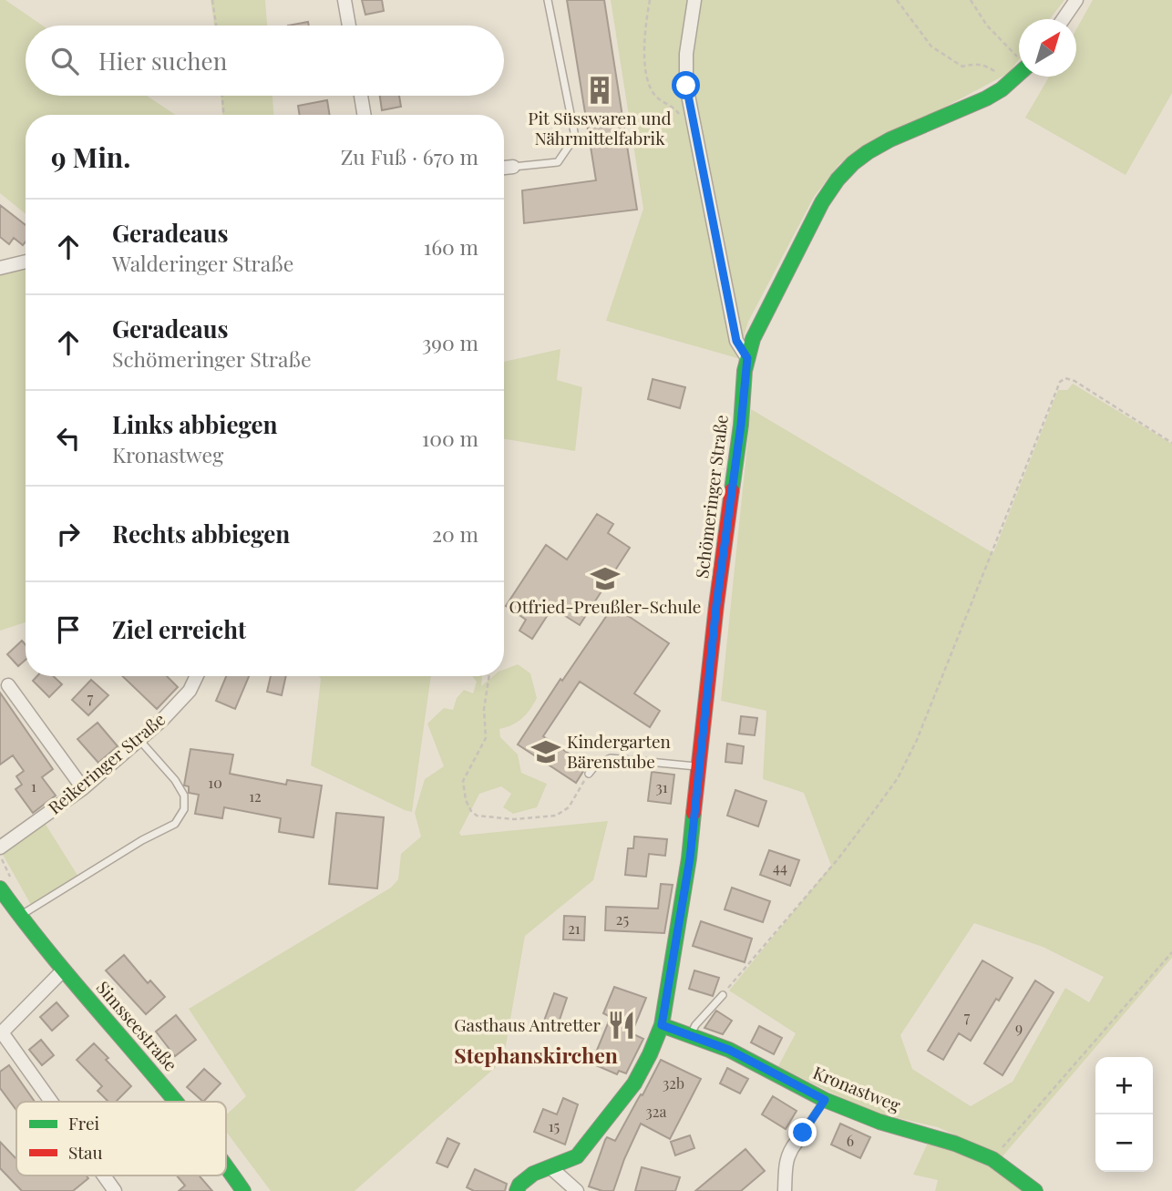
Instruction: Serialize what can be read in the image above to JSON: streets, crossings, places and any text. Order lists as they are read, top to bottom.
{
  "streets": {
    "street": [
      "Schömeringer Straße",
      "Reikeringer Straße",
      "Simsseestraße",
      "Kronastweg"
    ]
  },
  "crossings": [
    ["Schömeringer Straße", "Kronastweg"]
  ],
  "districts": ["Stephanskirchen"],
  "places": {
    "building": ["Pit Süsswaren und Nährmittelfabrik"],
    "school or university": ["Otfried-Preußler-Schule", "Kindergarten Bärenstube"],
    "restaurant": ["Gasthaus Antretter"]
  },
  "house_numbers": [
    "7",
    "10",
    "1",
    "31",
    "12",
    "44",
    "25",
    "21",
    "7",
    "9",
    "32b",
    "32a",
    "15",
    "6"
  ],
  "legend": ["Frei", "Stau"],
  "north": "top right",
  "page": {
    "search": "Hier suchen",
    "heading": ["9 Min.", "Zu Fuß · 670 m"],
    "list": [
      ["Geradeaus", "Walderinger Straße", "160 m"],
      ["Geradeaus", "Schömeringer Straße", "390 m"],
      ["Links abbiegen", "Kronastweg", "100 m"],
      ["Rechts abbiegen", "20 m"],
      "Ziel erreicht"
    ],
    "map_buttons": ["+", "−"]
  }
}
